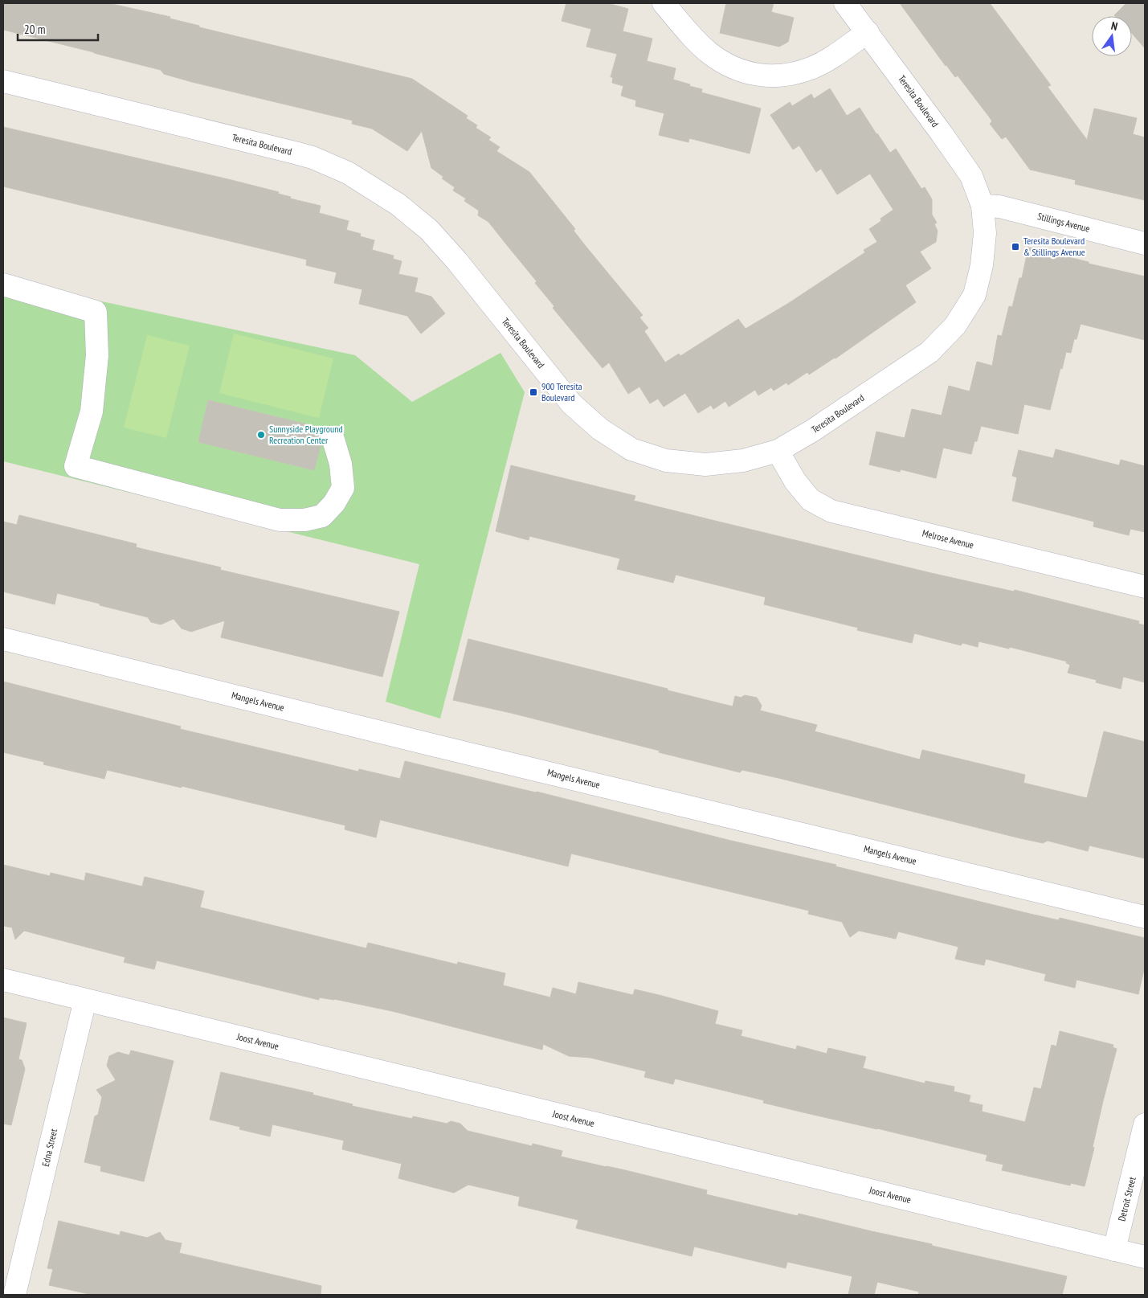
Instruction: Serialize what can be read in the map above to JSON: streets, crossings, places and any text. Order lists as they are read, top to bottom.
{
  "streets": {
    "street": [
      "Teresita Boulevard",
      "Stillings Avenue",
      "Melrose Avenue",
      "Mangels Avenue",
      "Joost Avenue",
      "Edna Street",
      "Detroit Street"
    ]
  },
  "crossings": [
    ["Teresita Boulevard", "Stillings Avenue"],
    ["Teresita Boulevard", "Melrose Avenue"],
    ["Joost Avenue", "Edna Street"],
    ["Joost Avenue", "Detroit Street"]
  ],
  "places": {
    "transit": ["Teresita Boulevard & Stillings Avenue", "900 Teresita Boulevard"],
    "other": ["Sunnyside Playground Recreation Center"]
  },
  "scale_bar": "20 m",
  "north": "top"
}
